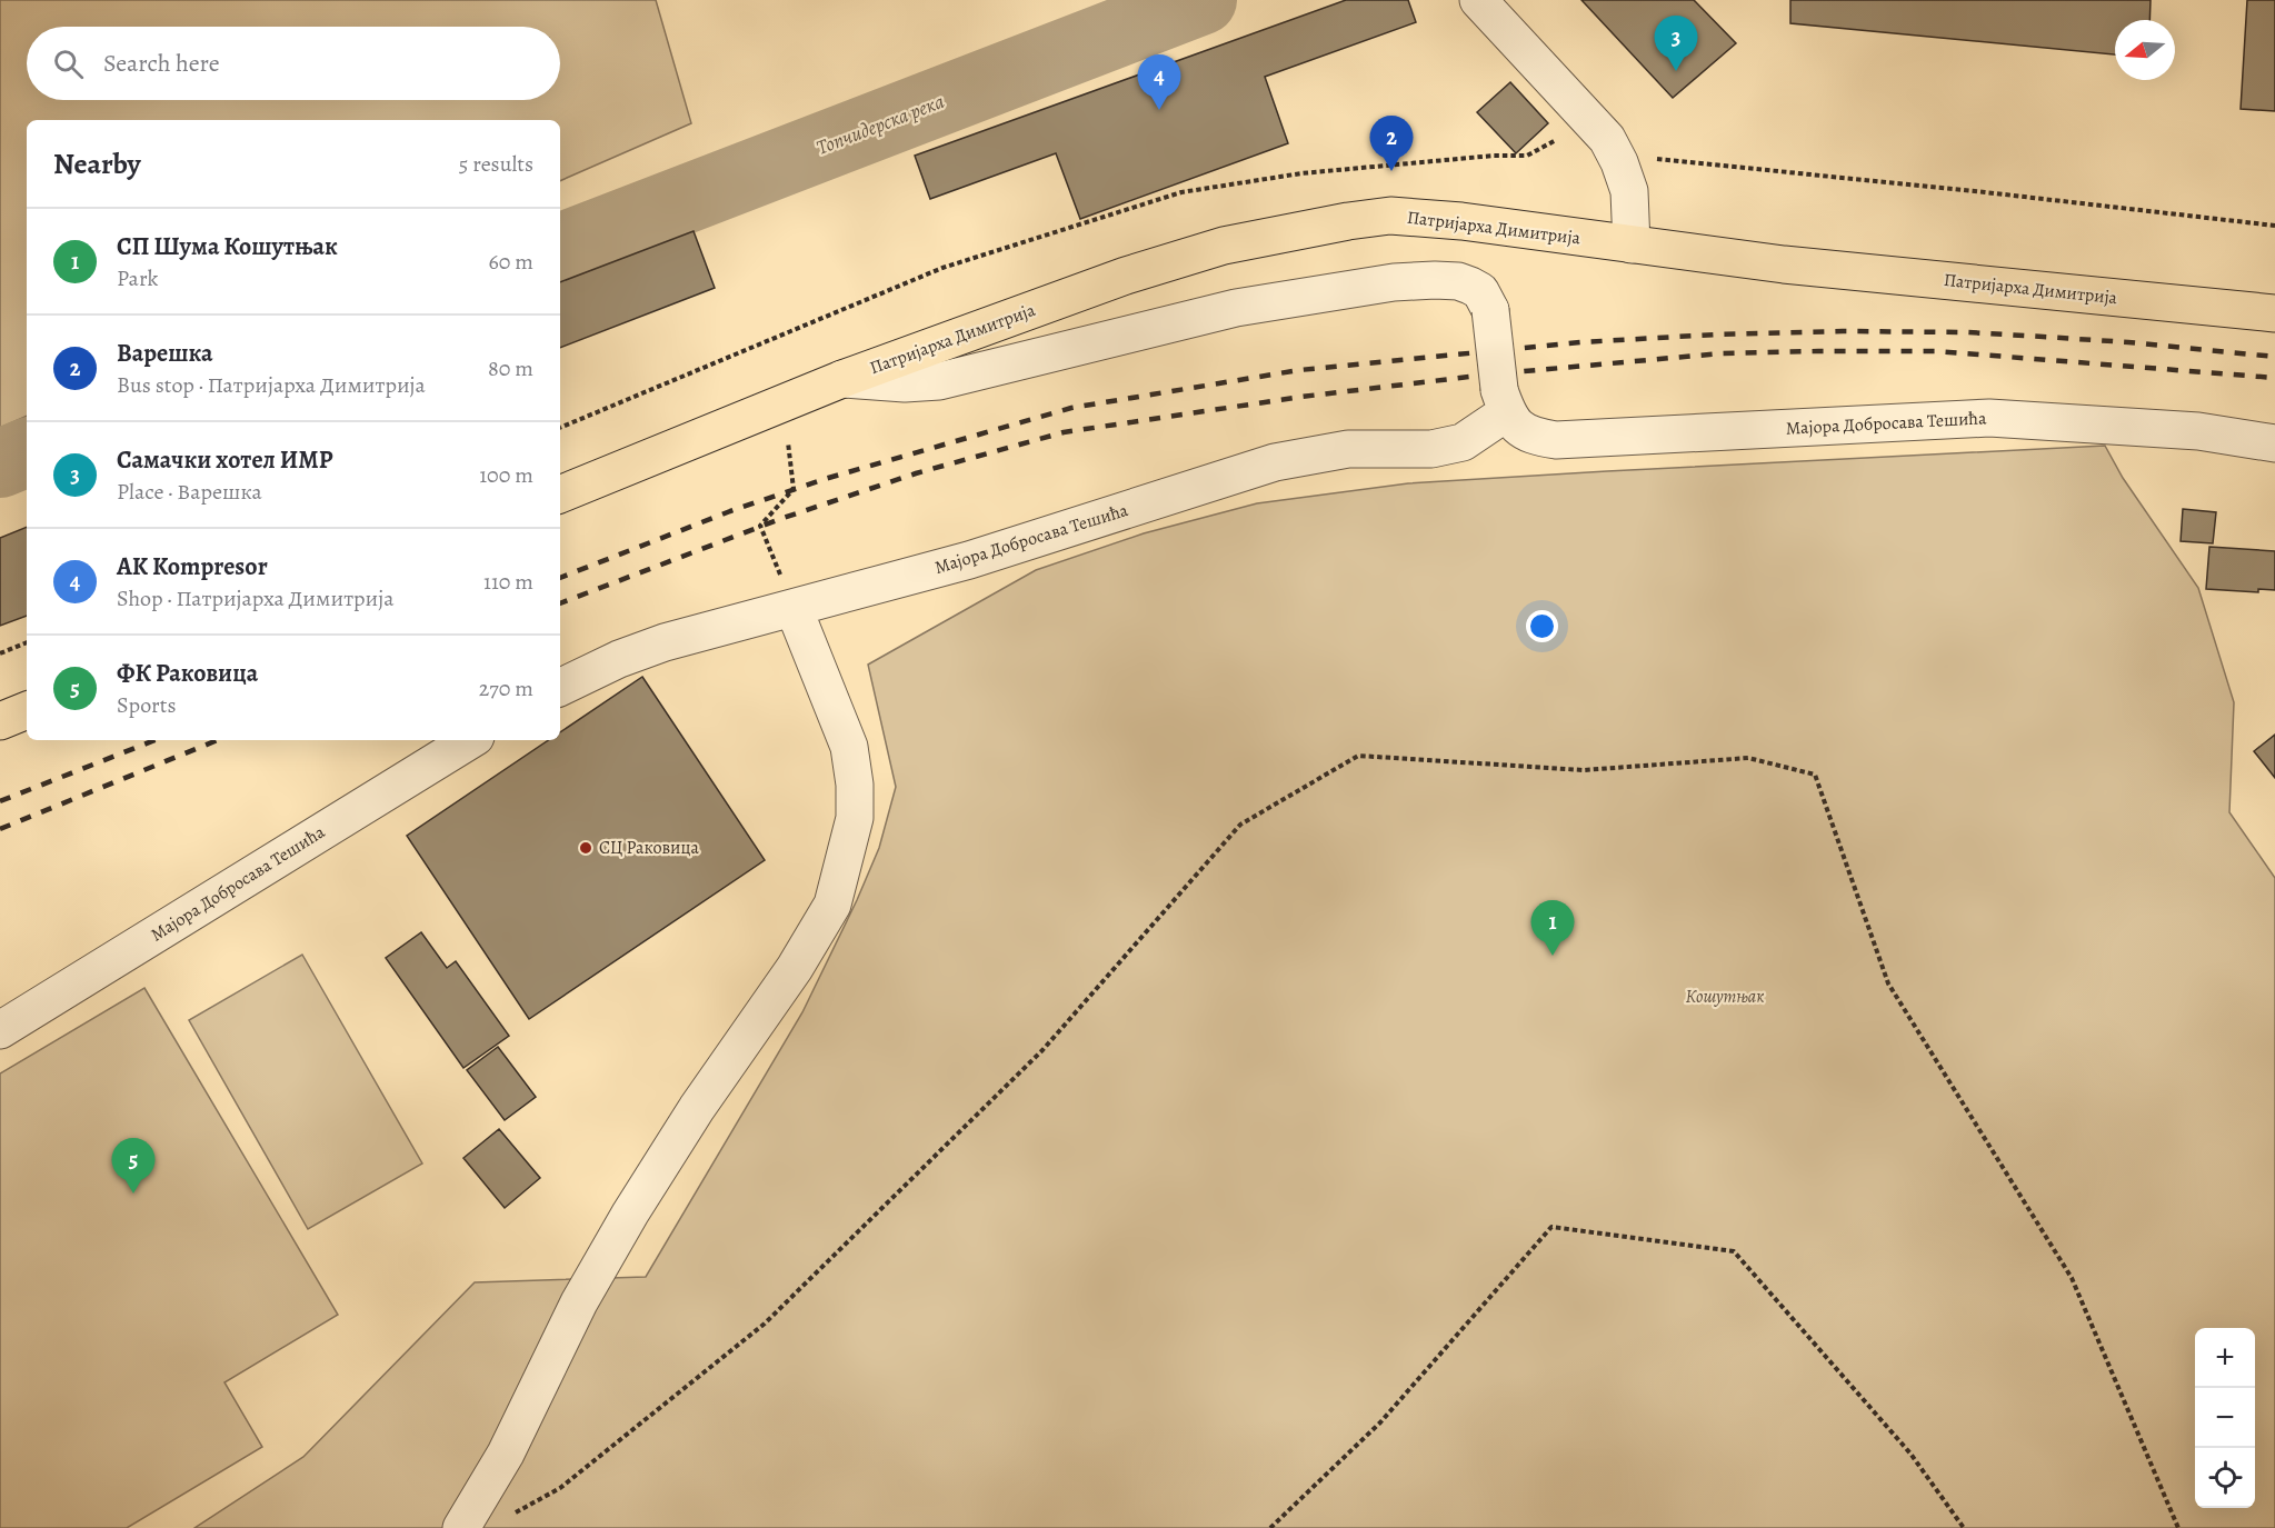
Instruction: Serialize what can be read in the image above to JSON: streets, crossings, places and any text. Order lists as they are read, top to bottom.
{
  "streets": {
    "main road": ["Патријарха Димитрија"],
    "street": ["Мајора Добросава Тешића"]
  },
  "water": ["Топчидерска река"],
  "parks": ["Кошутњак"],
  "places": ["СЦ Раковица"],
  "north": "left",
  "page": {
    "pins": [
      "3",
      "4",
      "2",
      "1",
      "5"
    ],
    "search": "Search here",
    "heading": ["Nearby", "5 results"],
    "list": [
      {
        "mark": "1",
        "name": "СП Шума Кошутњак",
        "note": "Park",
        "value": "60 m"
      },
      {
        "mark": "2",
        "name": "Варешка",
        "note": "Bus stop · Патријарха Димитрија",
        "value": "80 m"
      },
      {
        "mark": "3",
        "name": "Самачки хотел ИМР",
        "note": "Place · Варешка",
        "value": "100 m"
      },
      {
        "mark": "4",
        "name": "AK Kompresor",
        "note": "Shop · Патријарха Димитрија",
        "value": "110 m"
      },
      {
        "mark": "5",
        "name": "ФК Раковица",
        "note": "Sports",
        "value": "270 m"
      }
    ],
    "map_buttons": ["+", "−"]
  }
}
